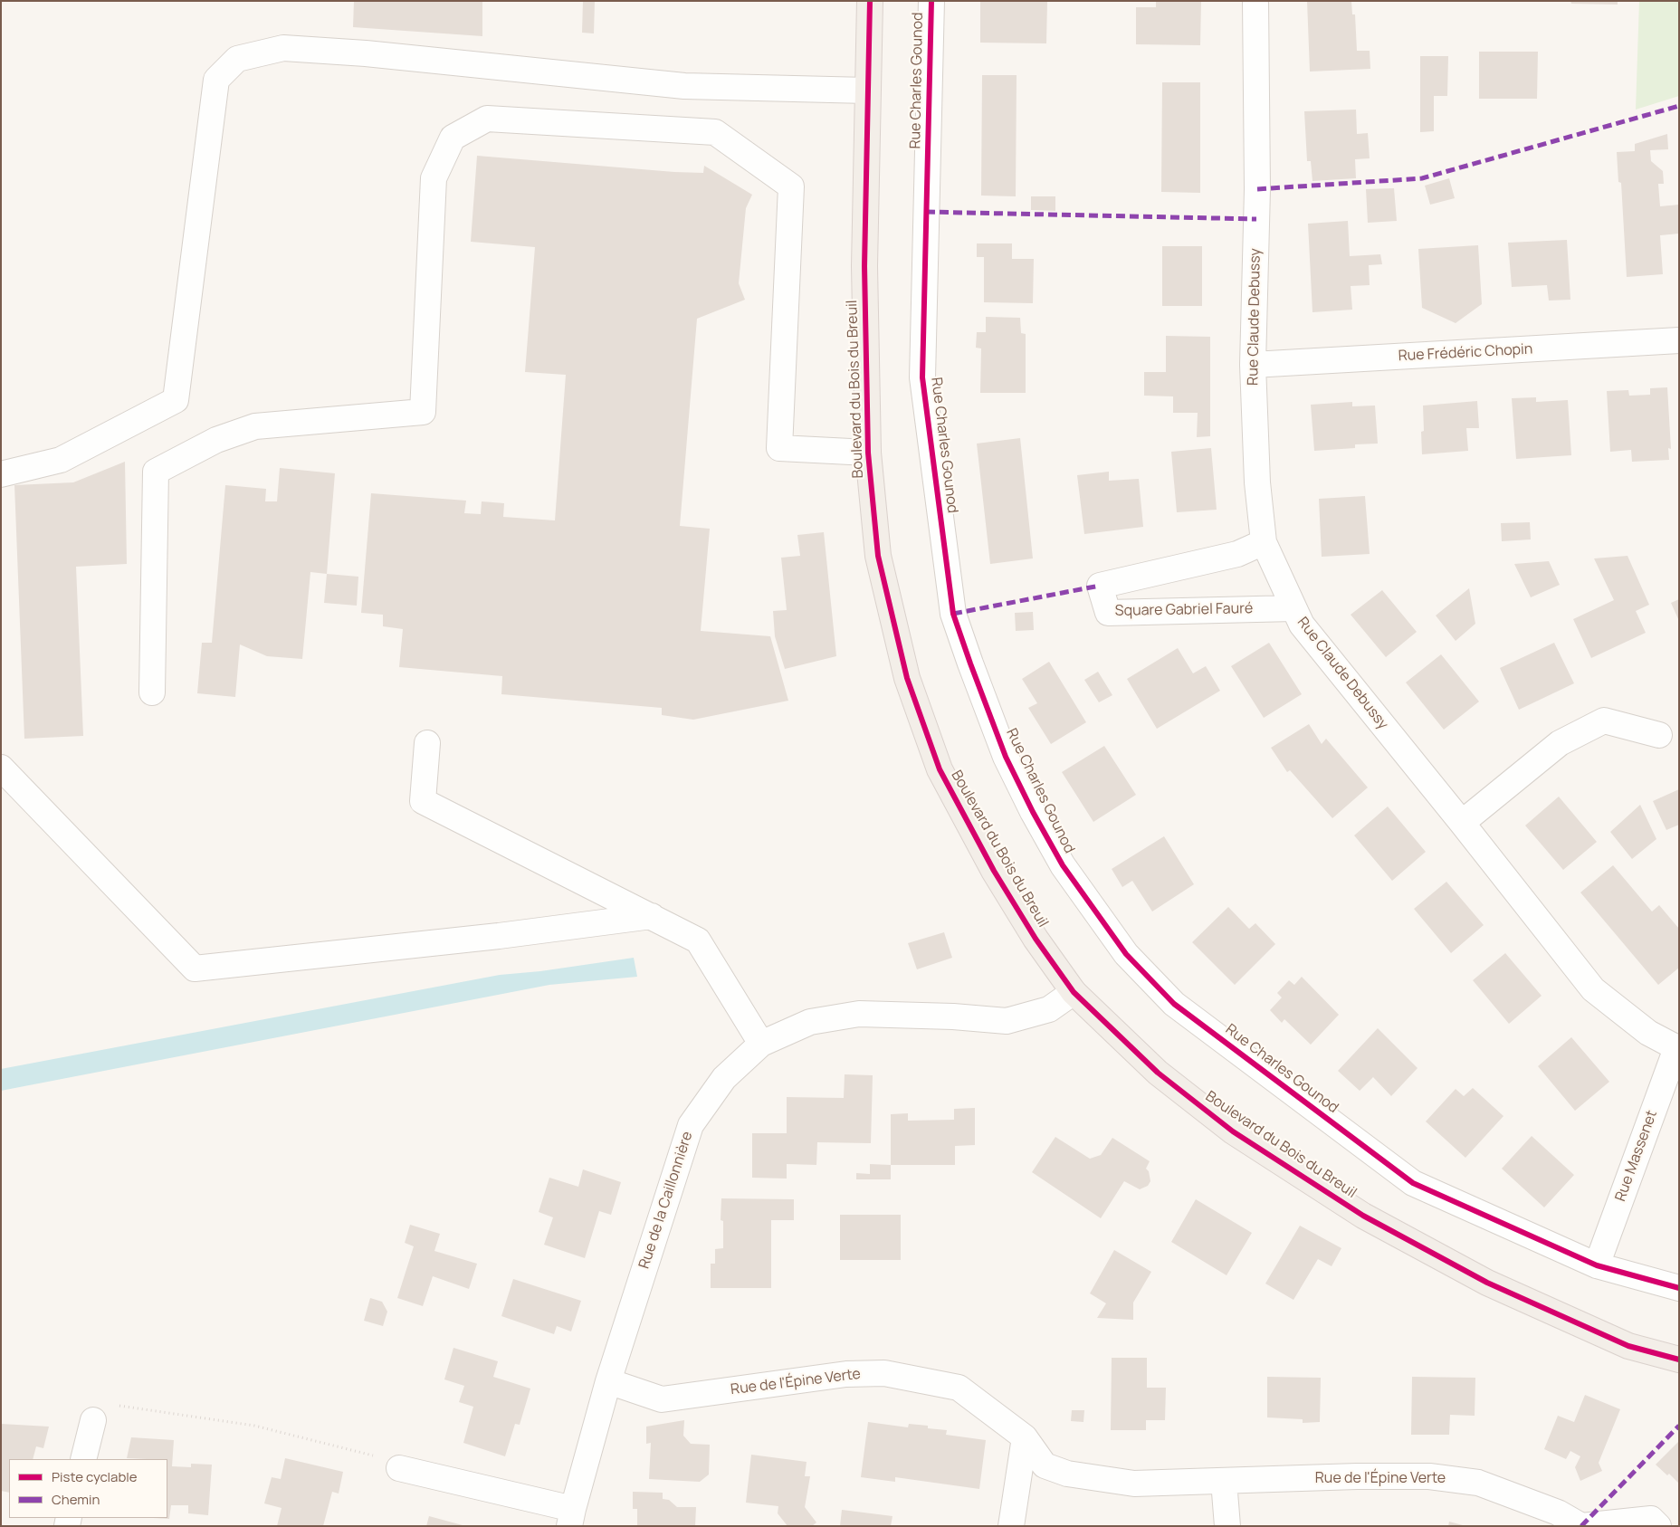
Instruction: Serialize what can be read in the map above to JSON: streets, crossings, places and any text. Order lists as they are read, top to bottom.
{
  "streets": {
    "main road": ["Boulevard du Bois du Breuil"],
    "street": [
      "Rue Charles Gounod",
      "Rue Claude Debussy",
      "Rue Frédéric Chopin",
      "Square Gabriel Fauré",
      "Rue Massenet",
      "Rue de la Caillonnière",
      "Rue de l'Épine Verte"
    ]
  },
  "crossings": [
    ["Rue Charles Gounod", "Rue Massenet"],
    ["Rue Claude Debussy", "Rue Frédéric Chopin"],
    ["Rue Claude Debussy", "Square Gabriel Fauré"],
    ["Rue Claude Debussy", "Rue Massenet"],
    ["Boulevard du Bois du Breuil", "Rue de la Caillonnière"],
    ["Rue de la Caillonnière", "Rue de l'Épine Verte"]
  ],
  "legend": ["Piste cyclable", "Chemin"]
}
